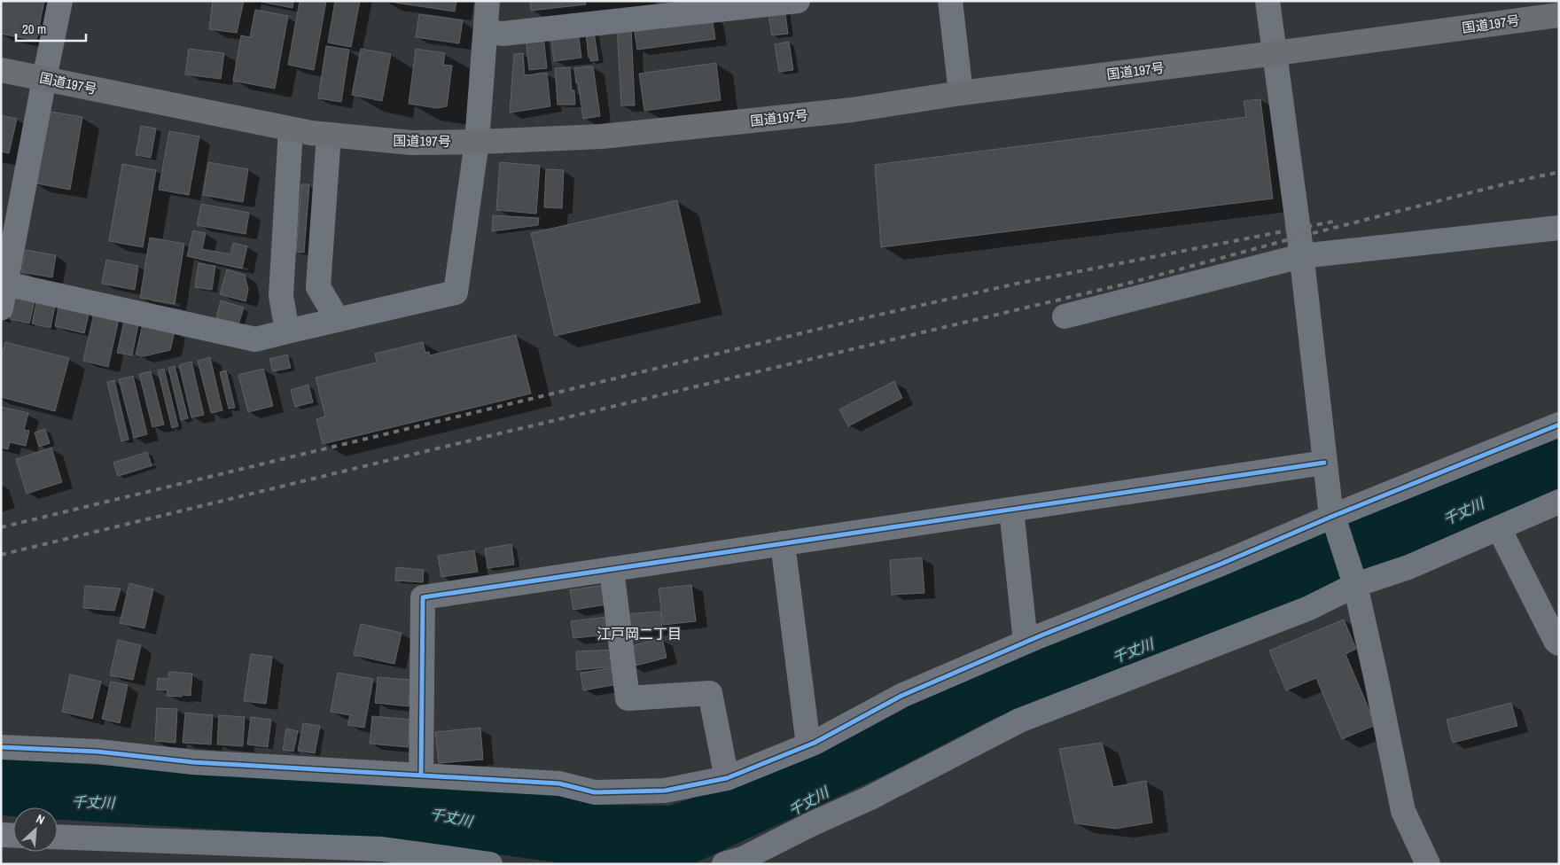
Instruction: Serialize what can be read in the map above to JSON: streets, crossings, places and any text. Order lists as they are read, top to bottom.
{
  "streets": {
    "highway": ["国道197号"]
  },
  "districts": ["江戸岡二丁目"],
  "water": ["千丈川"],
  "scale_bar": "20 m",
  "north": "top right"
}
